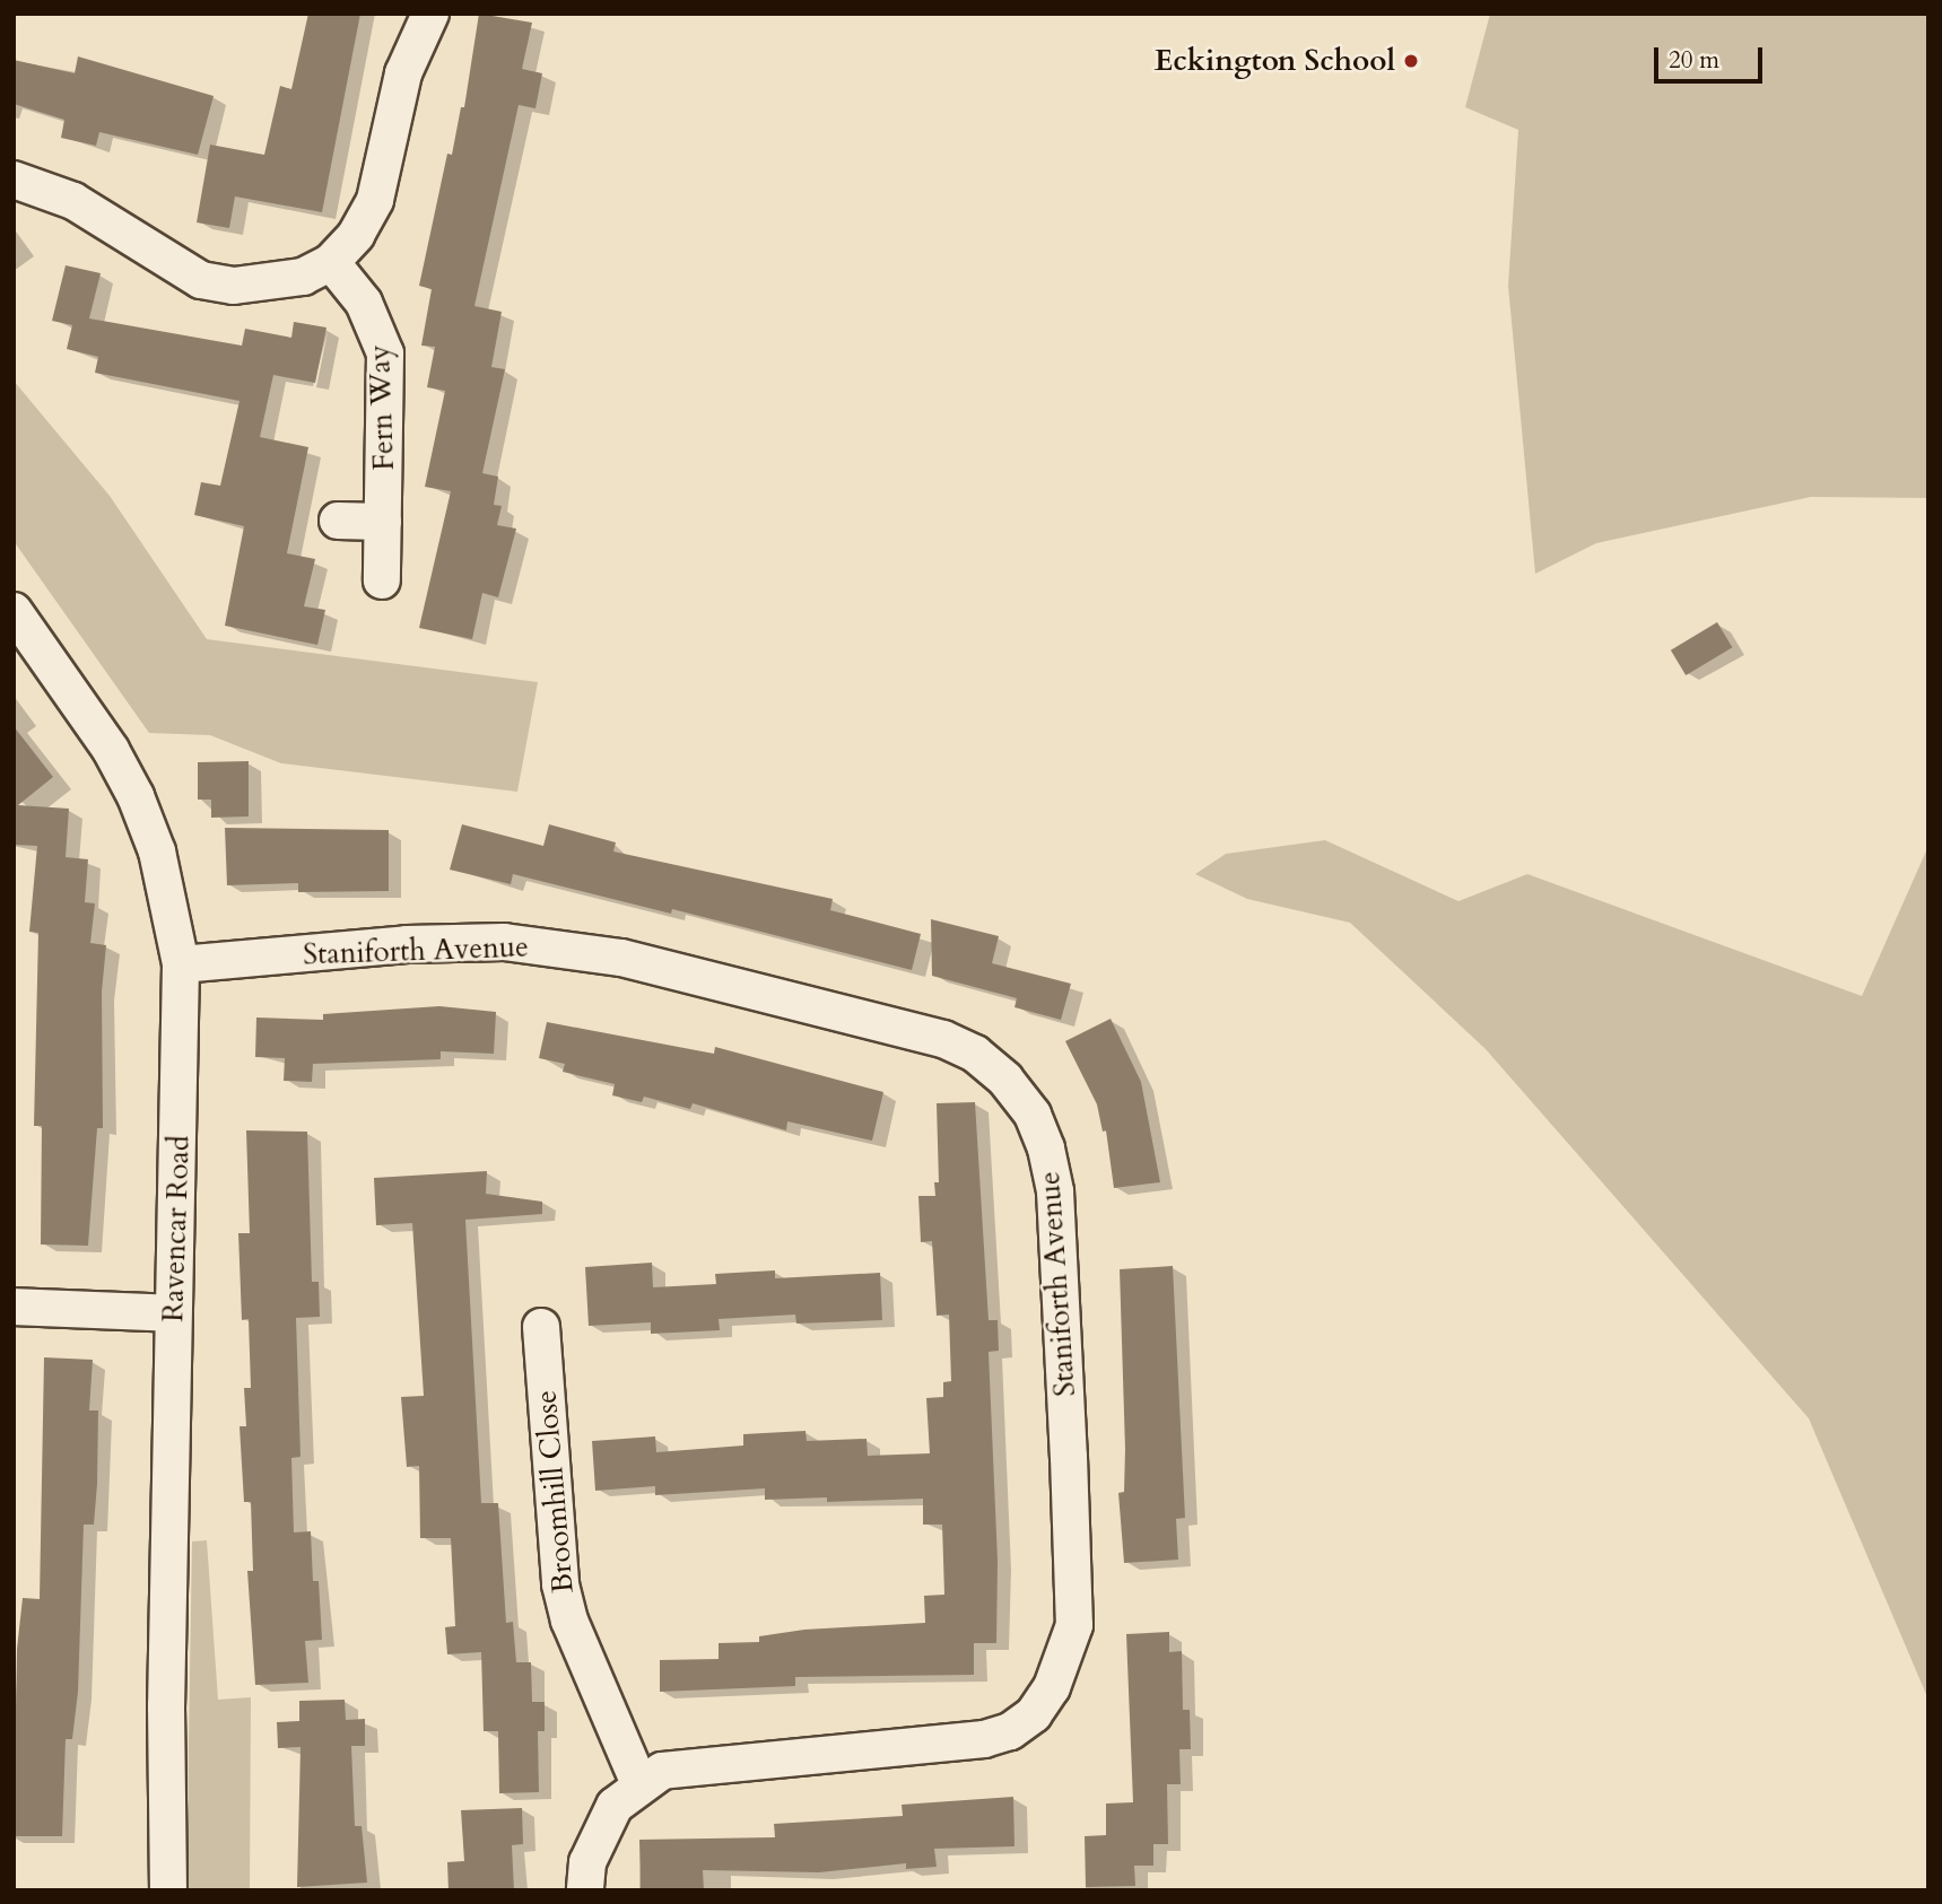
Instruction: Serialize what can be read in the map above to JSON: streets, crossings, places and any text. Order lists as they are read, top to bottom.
{
  "streets": {
    "street": [
      "Fern Way",
      "Staniforth Avenue",
      "Ravencar Road",
      "Broomhill Close"
    ]
  },
  "crossings": [
    ["Staniforth Avenue", "Ravencar Road"],
    ["Staniforth Avenue", "Broomhill Close"]
  ],
  "places": ["Eckington School"],
  "scale_bar": "20 m"
}
